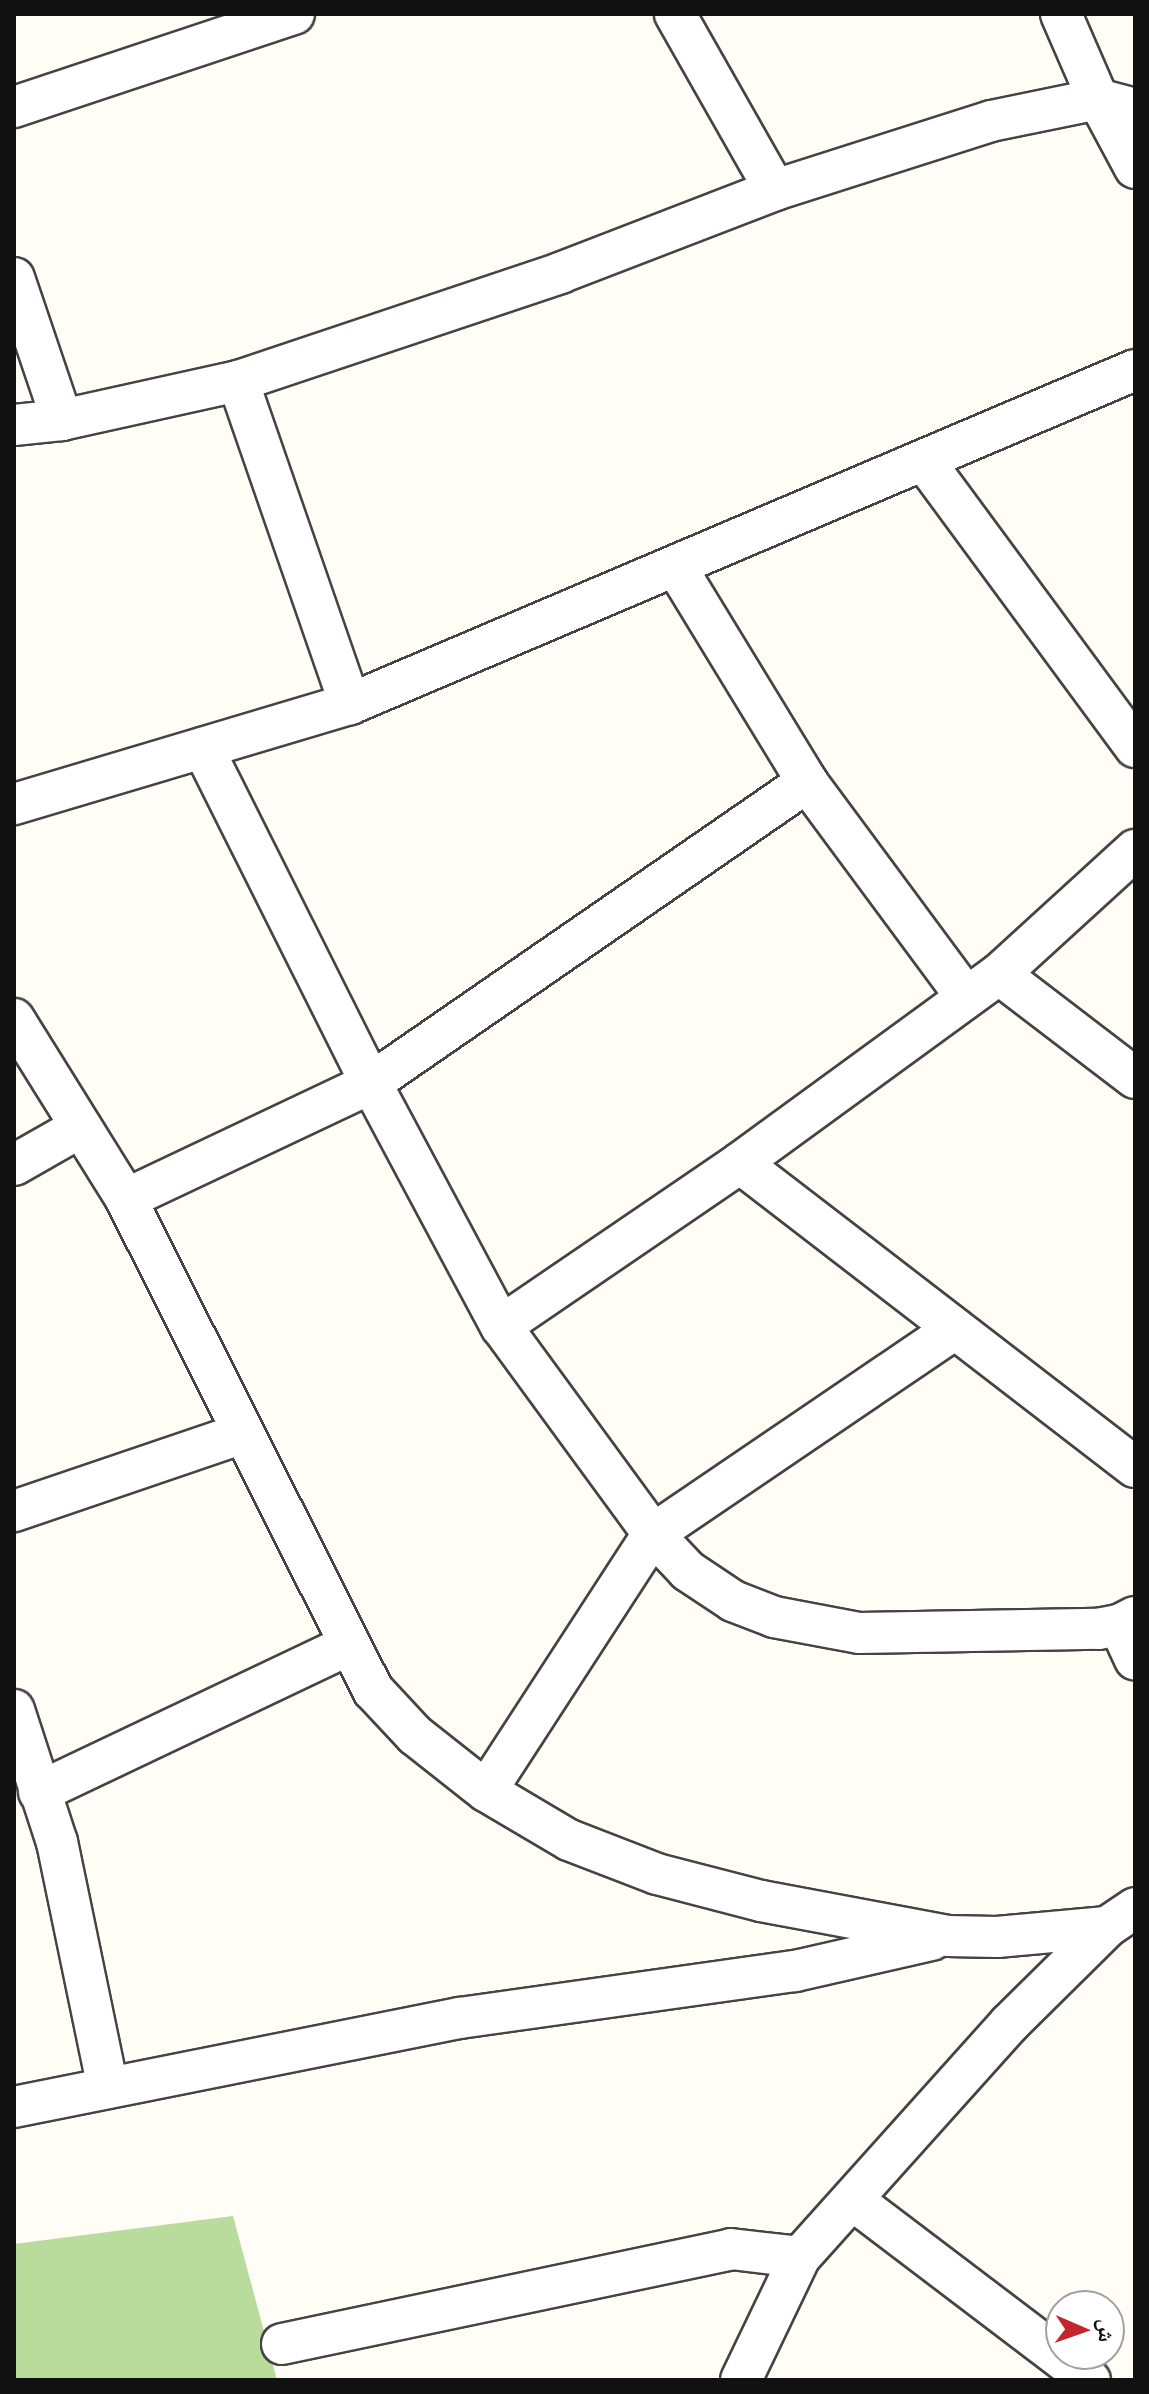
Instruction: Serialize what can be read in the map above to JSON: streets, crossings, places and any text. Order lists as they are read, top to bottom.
{
  "north": "right"
}
